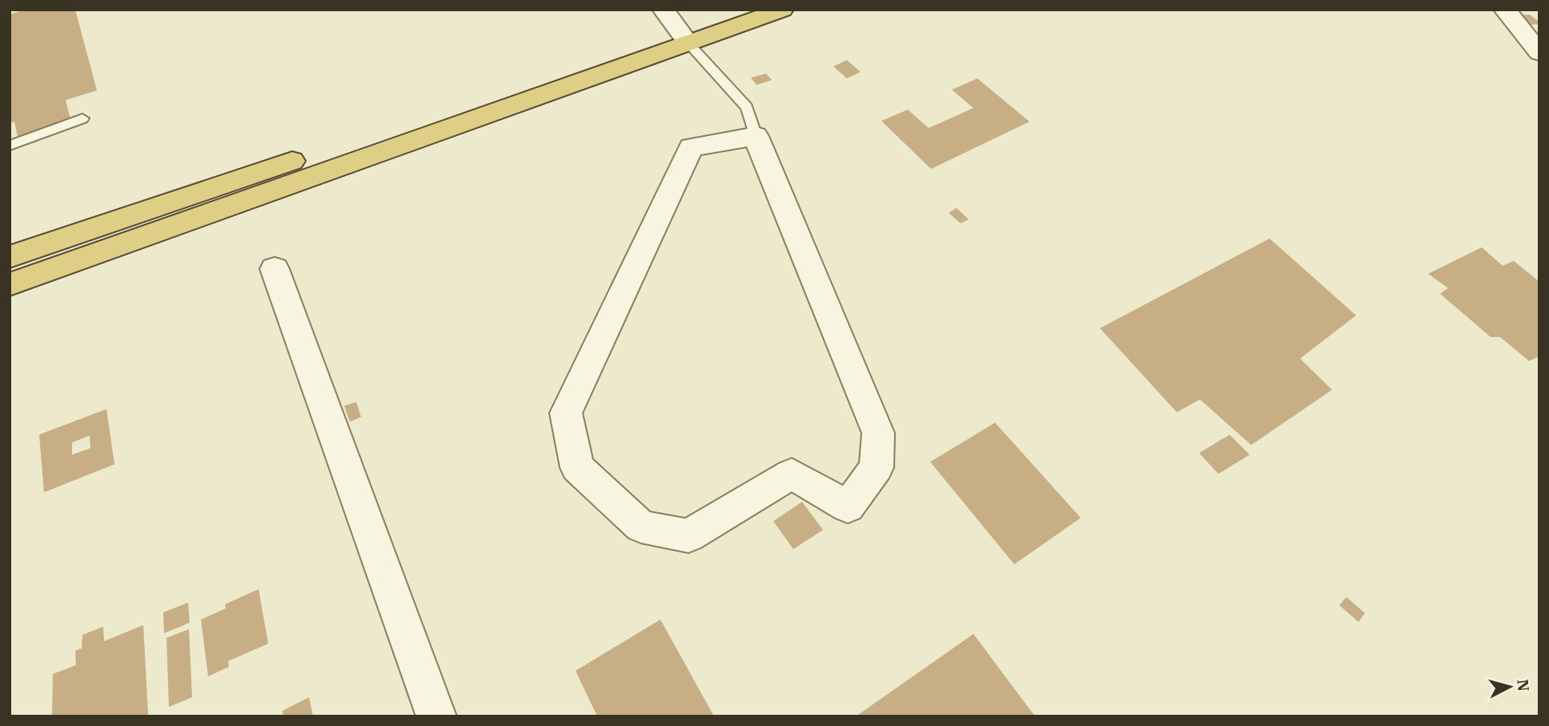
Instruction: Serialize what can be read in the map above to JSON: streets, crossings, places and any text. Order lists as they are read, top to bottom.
{
  "north": "right"
}
